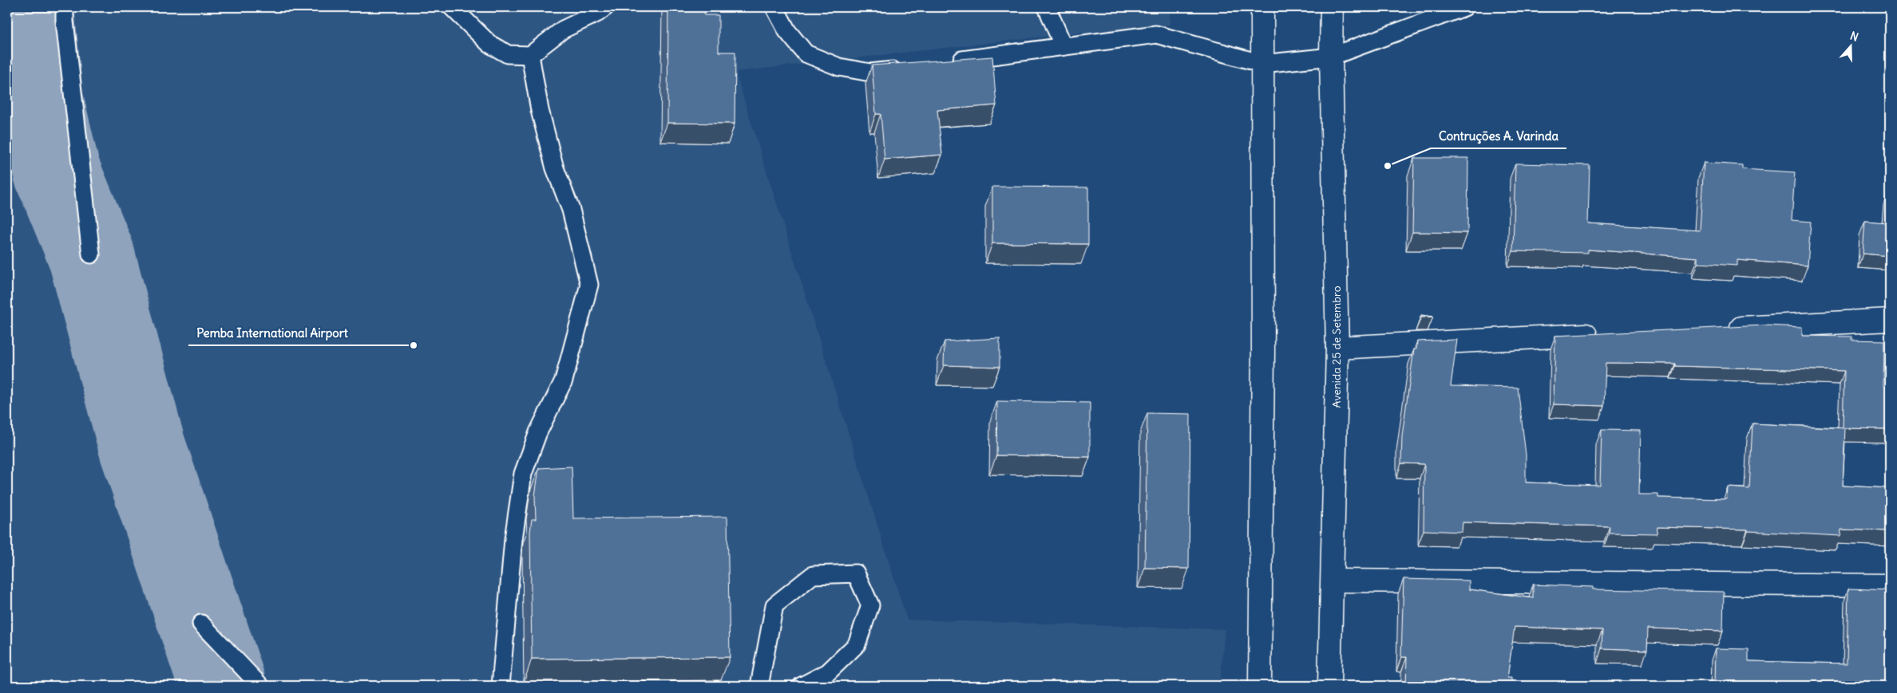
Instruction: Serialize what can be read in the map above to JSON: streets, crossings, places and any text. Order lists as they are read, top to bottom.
{
  "streets": {
    "main road": ["Avenida 25 de Setembro"]
  },
  "places": ["Contruções A. Varinda", "Pemba International Airport"],
  "north": "top"
}
